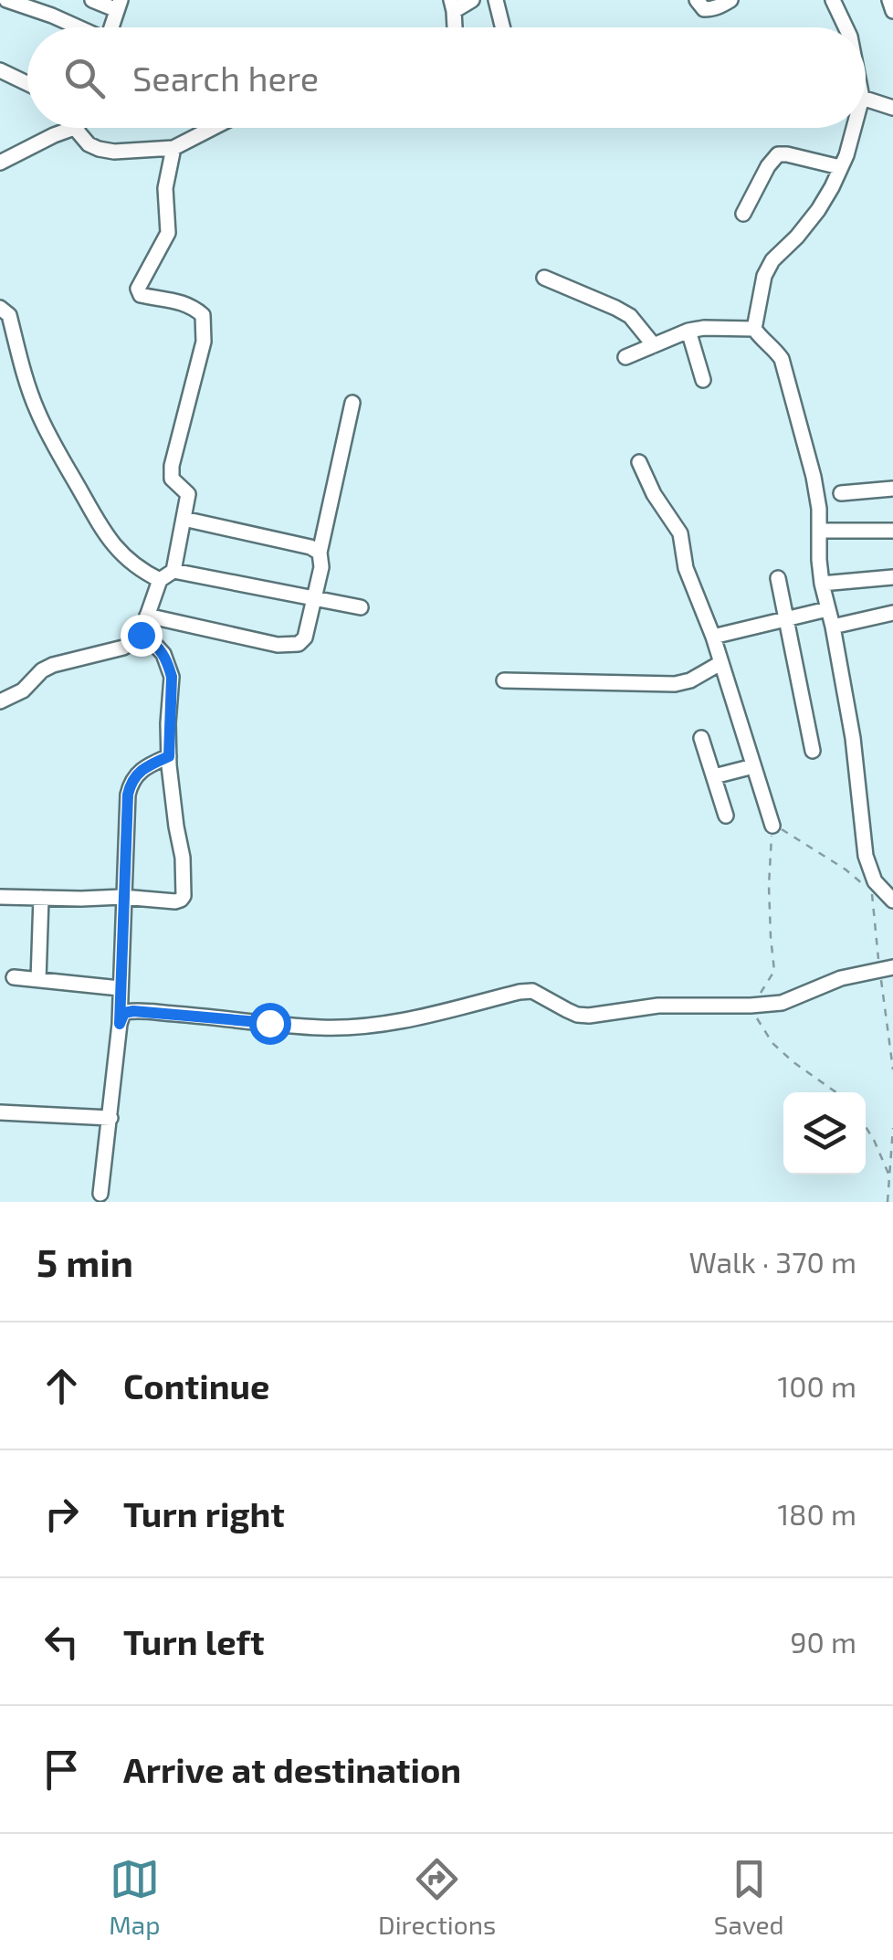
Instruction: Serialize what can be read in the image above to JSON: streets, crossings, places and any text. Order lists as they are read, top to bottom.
{
  "page": {
    "search": "Search here",
    "heading": ["5 min", "Walk · 370 m"],
    "list": [
      ["Continue", "100 m"],
      ["Turn right", "180 m"],
      ["Turn left", "90 m"],
      "Arrive at destination"
    ],
    "nav": ["Map", "Directions", "Saved"]
  }
}
